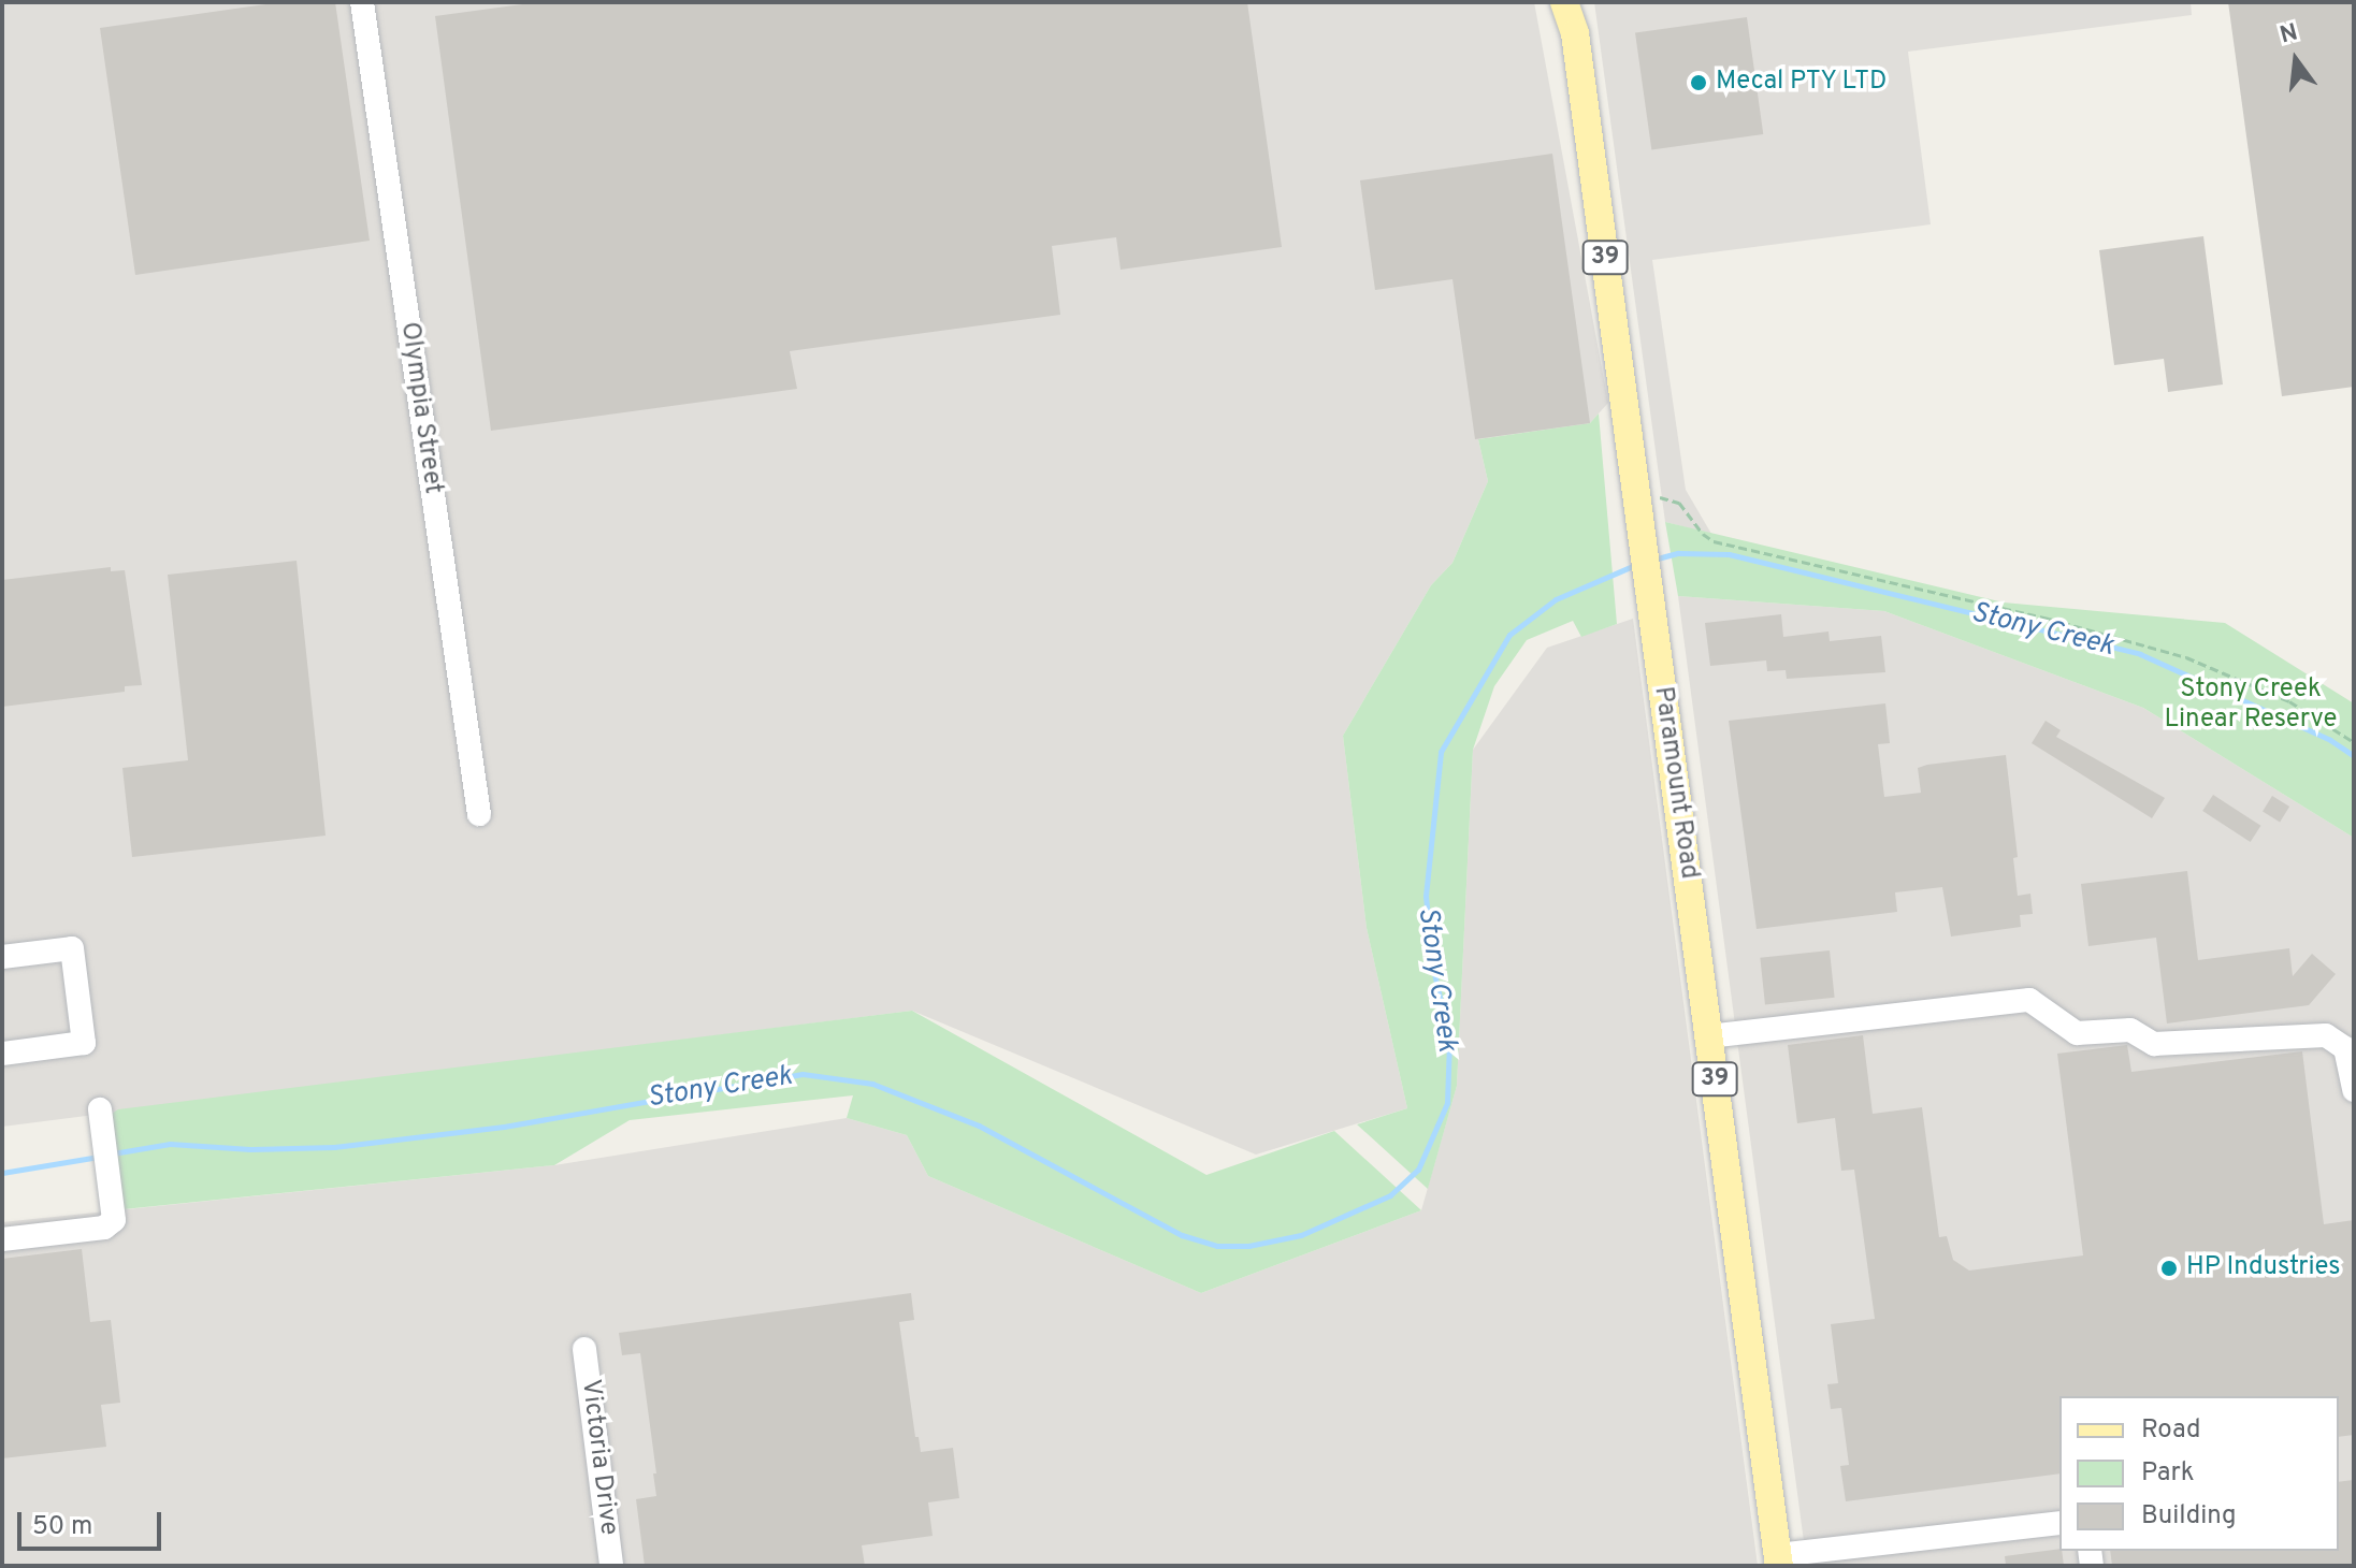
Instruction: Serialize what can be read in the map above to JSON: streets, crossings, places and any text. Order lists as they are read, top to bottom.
{
  "streets": {
    "main road": ["39", "Paramount Road"],
    "street": ["Olympia Street", "Victoria Drive"]
  },
  "water": ["Stony Creek"],
  "parks": ["Stony Creek Linear Reserve"],
  "places": ["Mecal PTY LTD", "HP Industries"],
  "legend": ["Road", "Park", "Building"],
  "scale_bar": "50 m",
  "north": "top"
}
